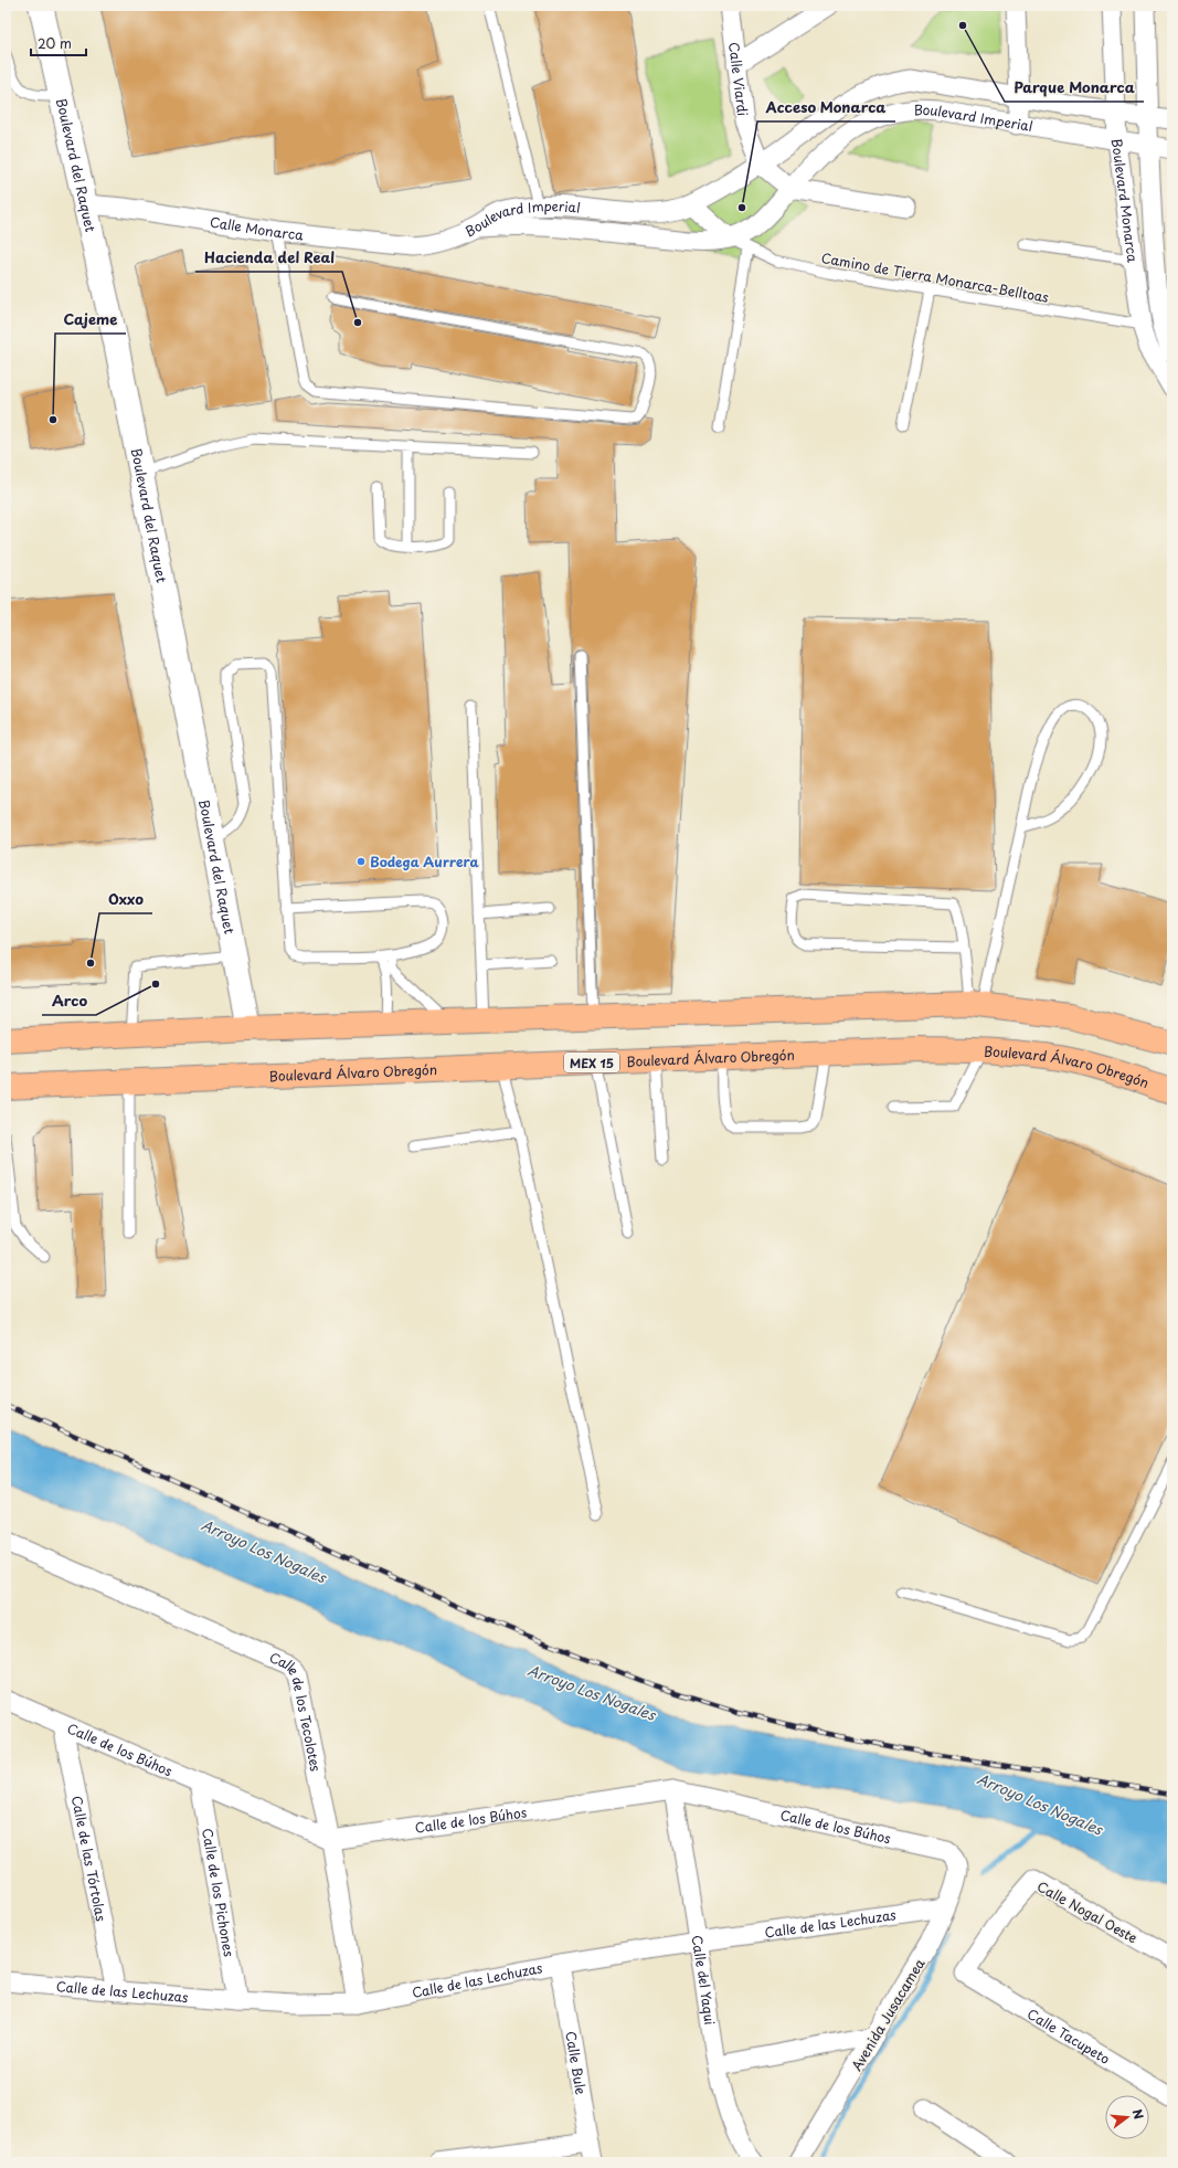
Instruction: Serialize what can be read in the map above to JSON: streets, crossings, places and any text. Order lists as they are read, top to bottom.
{
  "streets": {
    "highway": ["Boulevard Álvaro Obregón", "MEX 15"],
    "street": [
      "Calle Viardi",
      "Boulevard Imperial",
      "Boulevard del Raquet",
      "Boulevard Monarca",
      "Calle Monarca",
      "Calle de los Tecolotes",
      "Calle de los Búhos",
      "Calle de las Tórtolas",
      "Calle de los Pichones",
      "Calle Nogal Oeste",
      "Calle de las Lechuzas",
      "Calle del Yaqui",
      "Avenida Jusacamea",
      "Calle Tacupeto",
      "Calle Bule"
    ],
    "lane": ["Camino de Tierra Monarca-Belltoas"]
  },
  "crossings": [
    ["Calle Viardi", "Boulevard Imperial"],
    ["Boulevard Imperial", "Boulevard Monarca"],
    ["Boulevard Imperial", "Calle Monarca"],
    ["Boulevard Imperial", "Camino de Tierra Monarca-Belltoas"],
    ["Boulevard del Raquet", "Calle Monarca"],
    ["Boulevard Monarca", "Camino de Tierra Monarca-Belltoas"],
    ["Calle de los Tecolotes", "Calle de los Búhos"],
    ["Calle de los Tecolotes", "Calle de las Lechuzas"],
    ["Calle de los Búhos", "Calle de las Tórtolas"],
    ["Calle de los Búhos", "Calle de los Pichones"],
    ["Calle de los Búhos", "Calle del Yaqui"],
    ["Calle de los Búhos", "Avenida Jusacamea"],
    ["Calle de las Tórtolas", "Calle de las Lechuzas"],
    ["Calle de los Pichones", "Calle de las Lechuzas"],
    ["Calle Nogal Oeste", "Calle Tacupeto"],
    ["Calle de las Lechuzas", "Calle del Yaqui"],
    ["Calle de las Lechuzas", "Avenida Jusacamea"],
    ["Calle de las Lechuzas", "Calle Bule"]
  ],
  "water": ["Arroyo Los Nogales"],
  "places": [
    "Parque Monarca",
    "Acceso Monarca",
    "Hacienda del Real",
    "Cajeme",
    "Bodega Aurrera",
    "Oxxo",
    "Arco"
  ],
  "scale_bar": "20 m",
  "north": "right"
}
